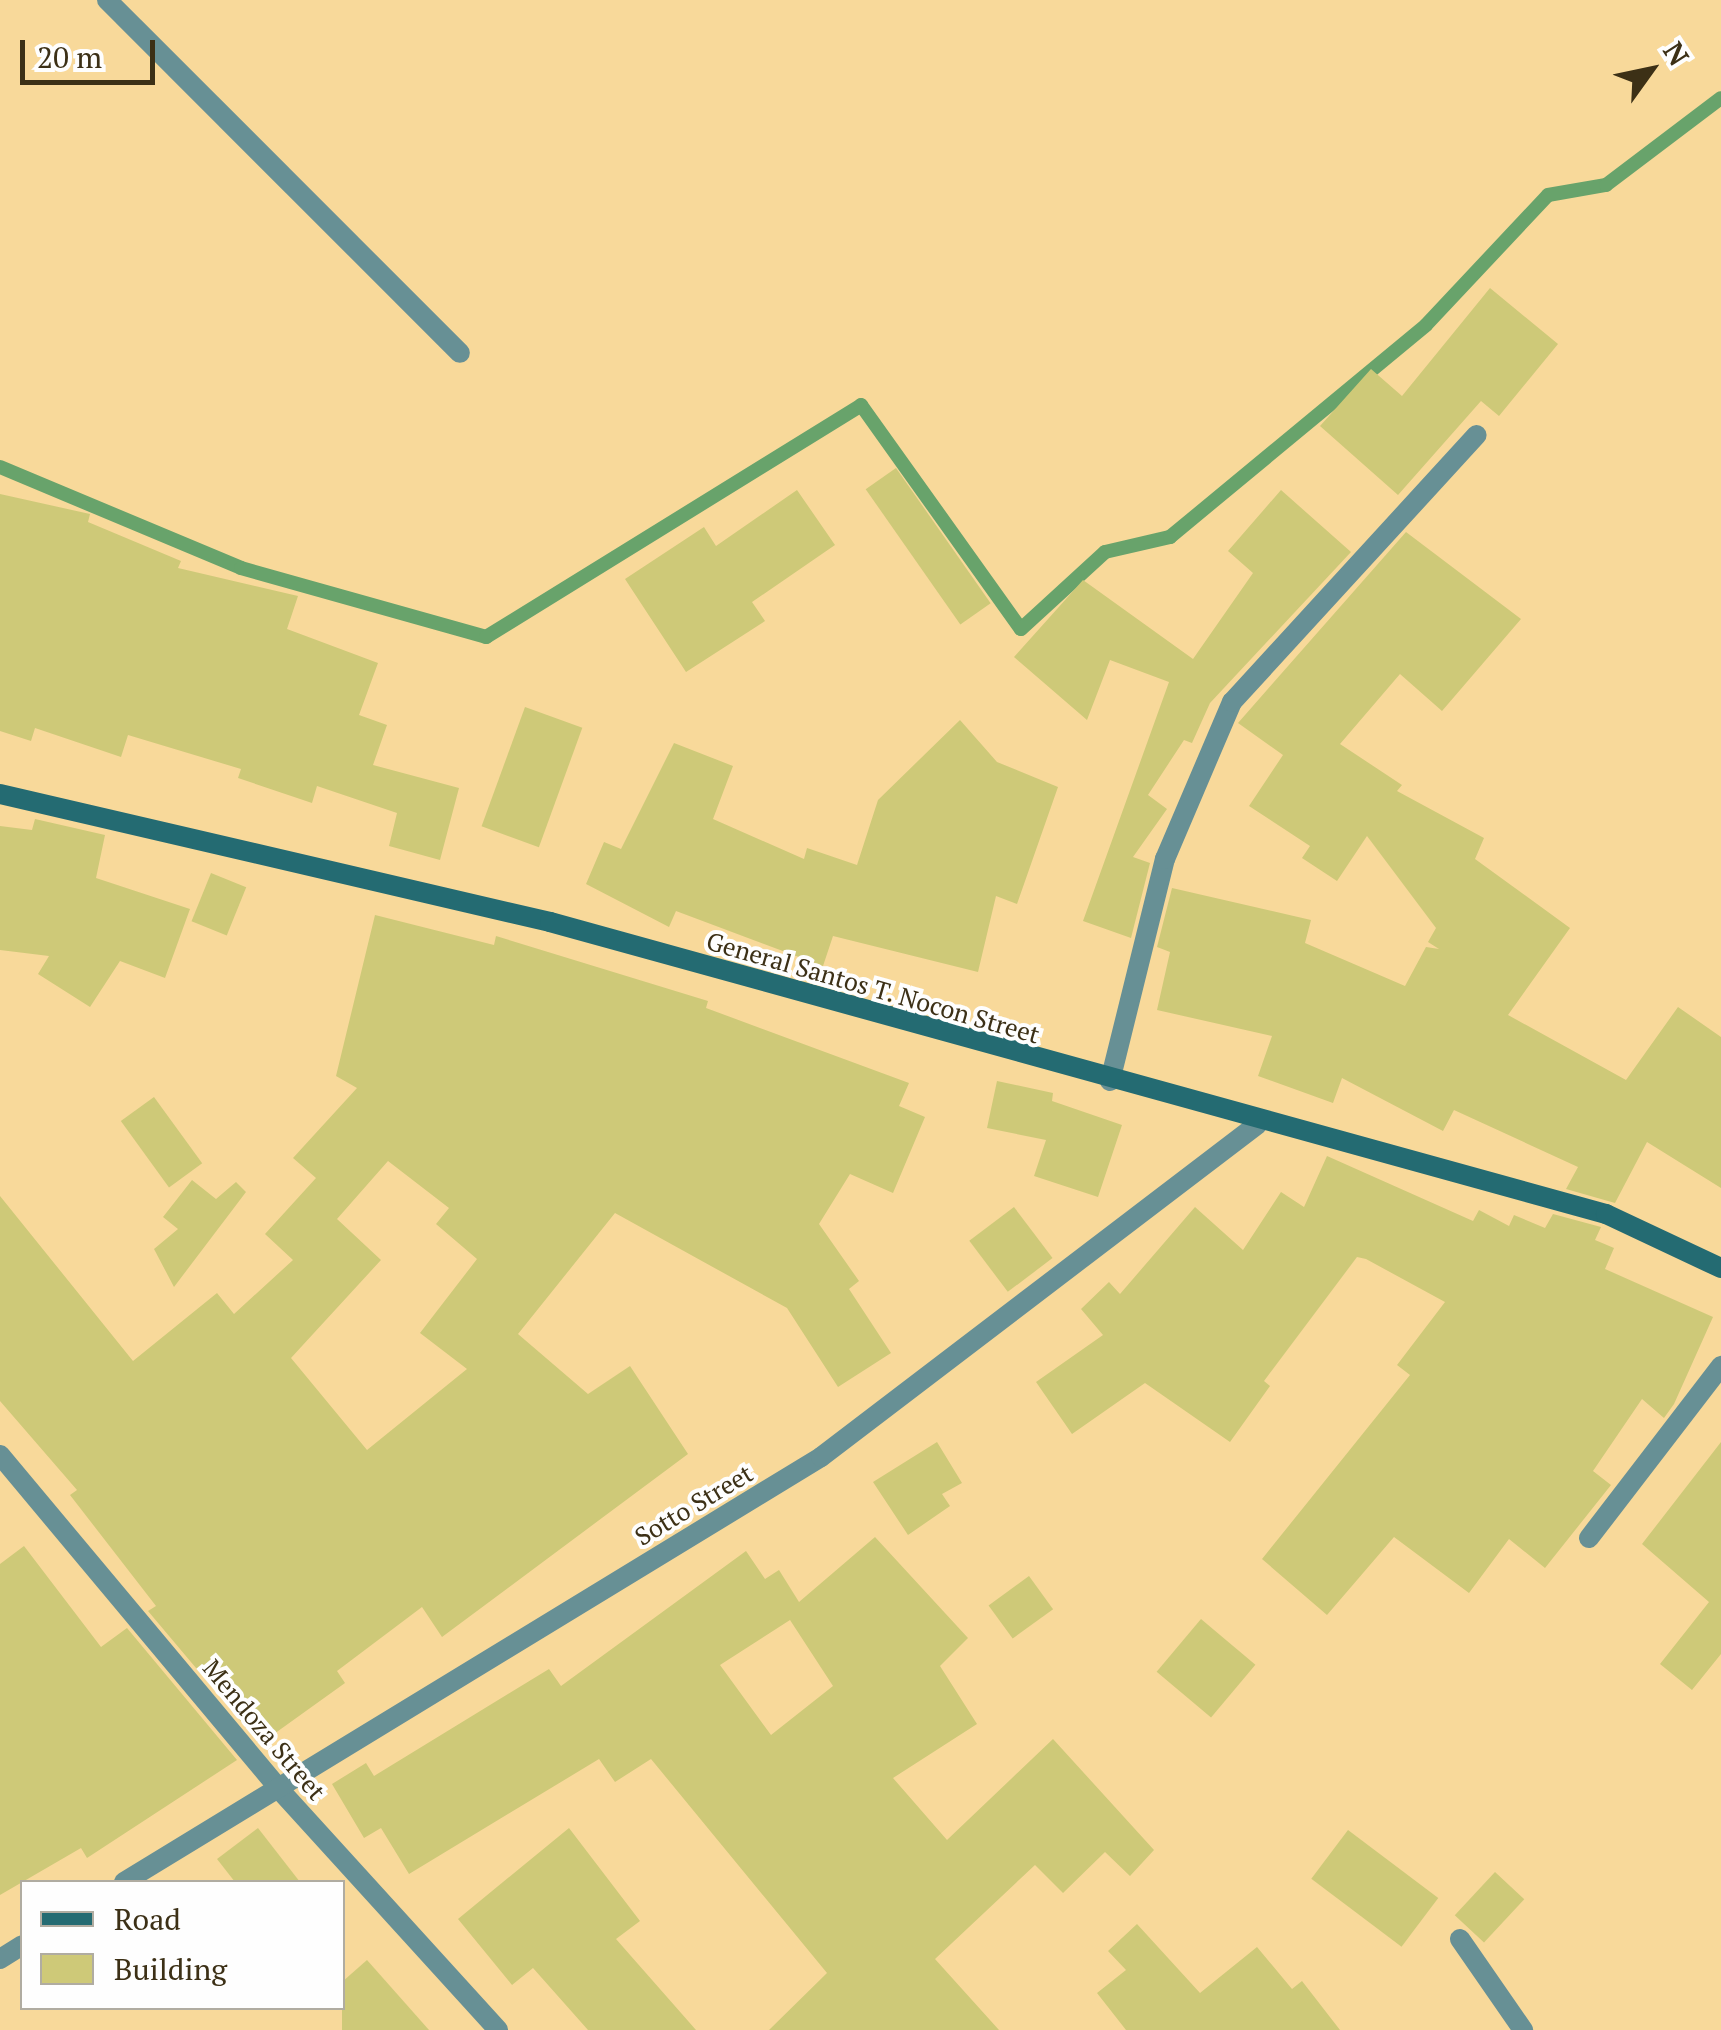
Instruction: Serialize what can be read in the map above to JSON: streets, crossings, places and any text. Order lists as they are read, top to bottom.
{
  "streets": {
    "main road": ["General Santos T. Nocon Street"],
    "street": ["Sotto Street", "Mendoza Street"]
  },
  "crossings": [
    ["General Santos T. Nocon Street", "Sotto Street"],
    ["Sotto Street", "Mendoza Street"]
  ],
  "legend": ["Road", "Building"],
  "scale_bar": "20 m",
  "north": "top right"
}
